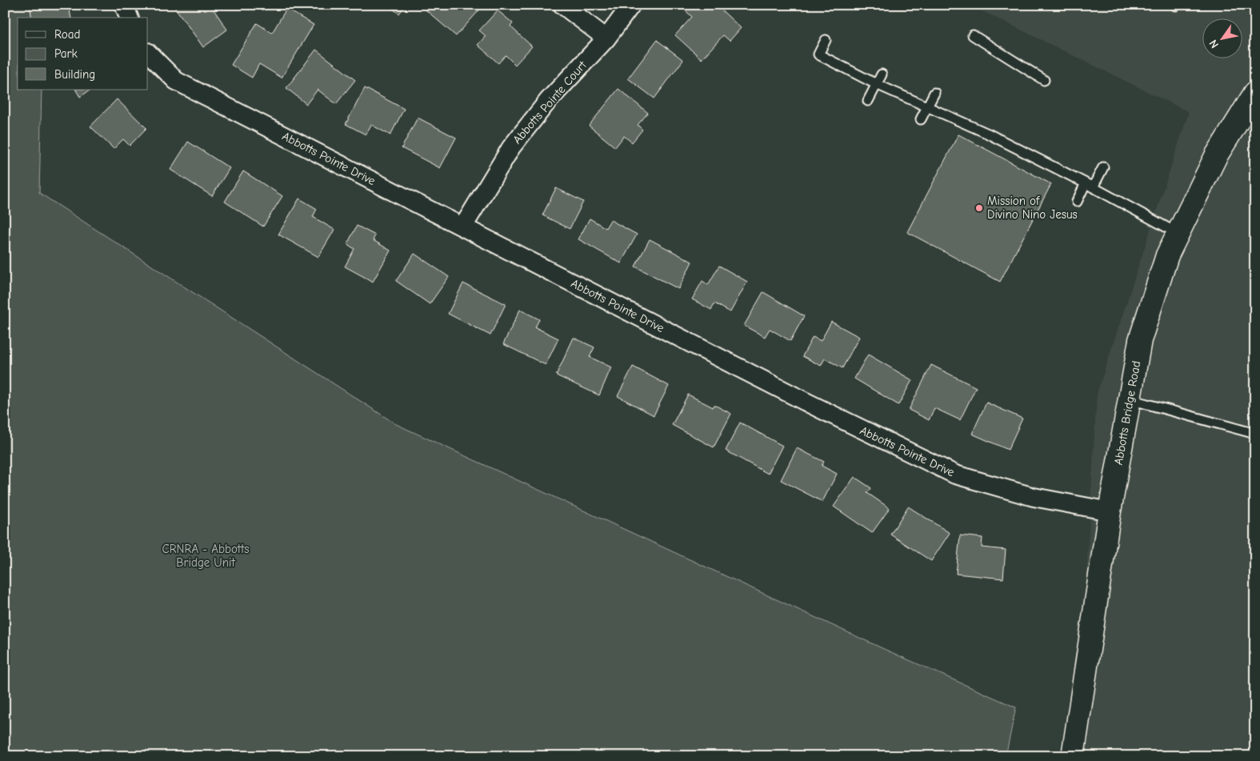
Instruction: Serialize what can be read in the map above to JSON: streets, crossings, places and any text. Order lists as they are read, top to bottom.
{
  "streets": {
    "main road": ["Abbotts Bridge Road"],
    "street": ["Abbotts Pointe Court", "Abbotts Pointe Drive"]
  },
  "crossings": [
    ["Abbotts Pointe Court", "Abbotts Pointe Drive"],
    ["Abbotts Pointe Drive", "Abbotts Bridge Road"]
  ],
  "parks": ["CRNRA - Abbotts Bridge Unit"],
  "places": ["Mission of Divino Nino Jesus"],
  "legend": ["Road", "Park", "Building"],
  "north": "bottom left"
}
